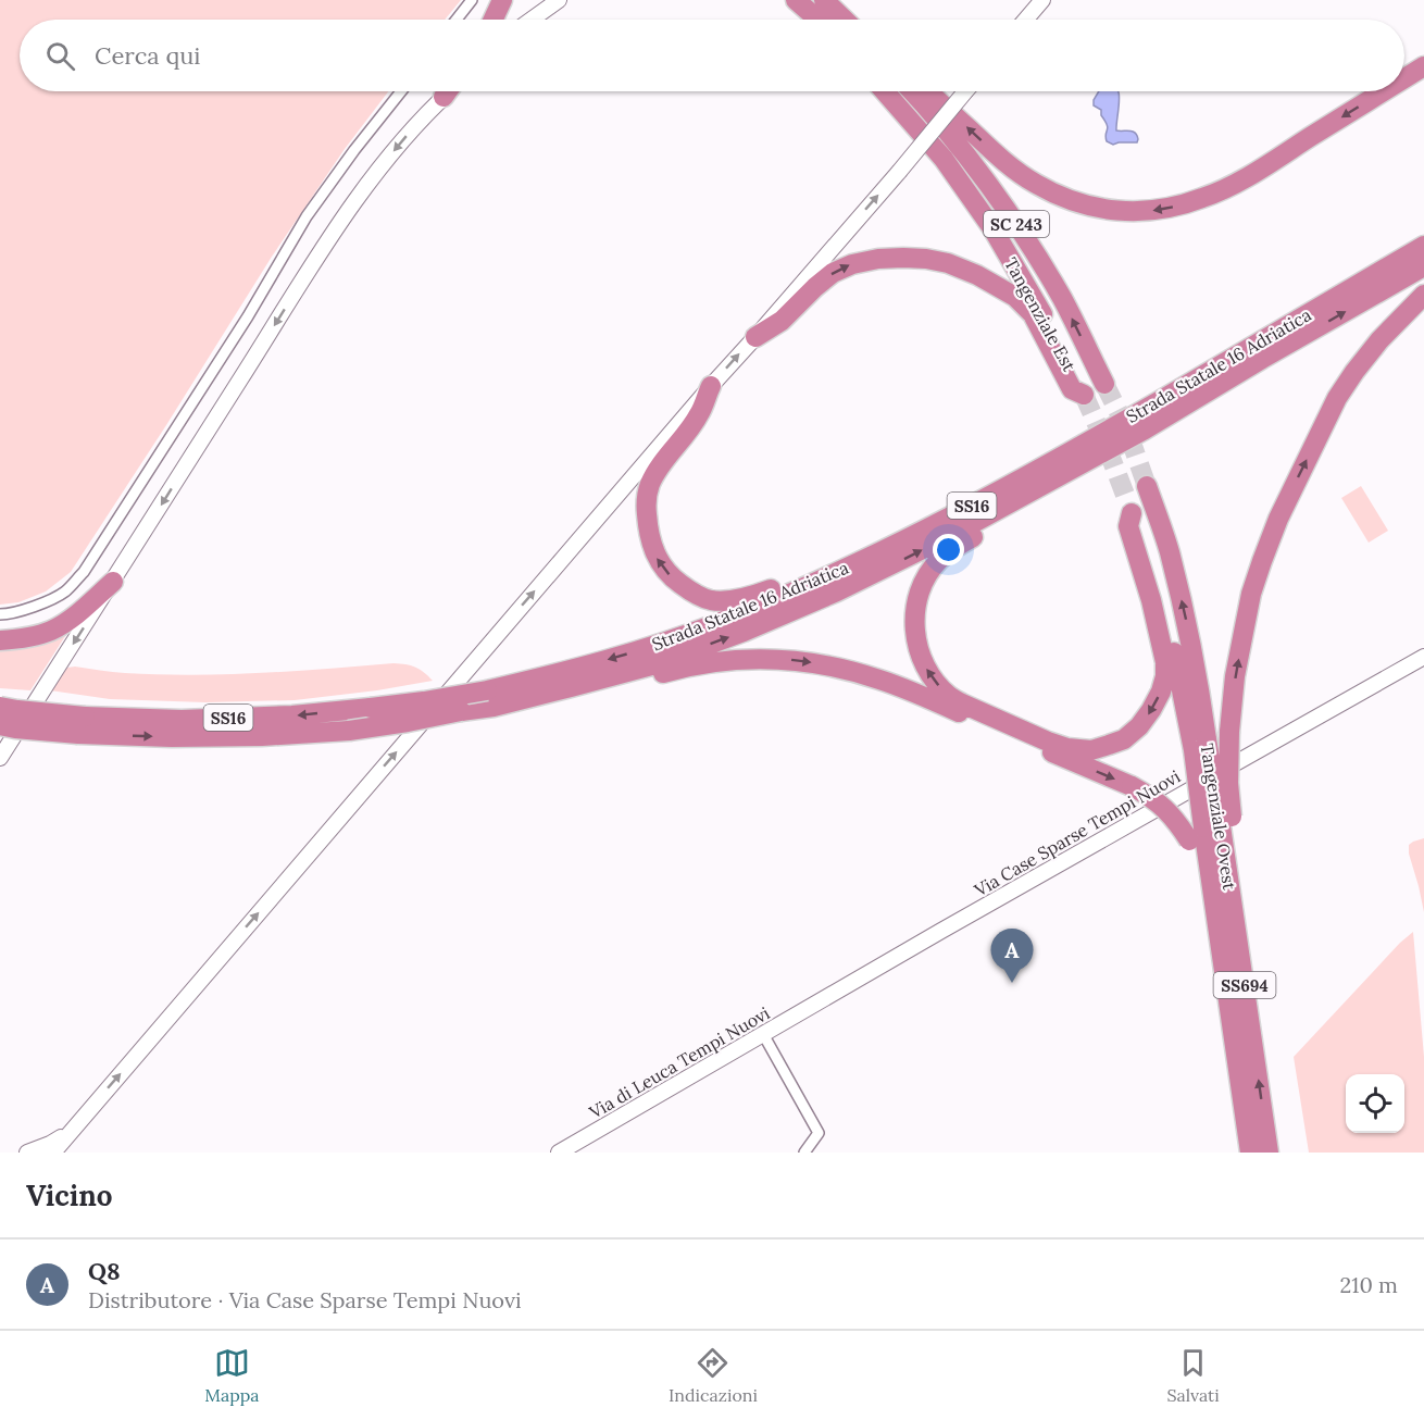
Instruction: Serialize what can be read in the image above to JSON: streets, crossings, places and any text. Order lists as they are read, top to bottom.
{
  "streets": {
    "highway": [
      "SC 243",
      "Tangenziale Est",
      "Strada Statale 16 Adriatica",
      "SS16",
      "Tangenziale Ovest",
      "SS694"
    ],
    "main road": ["Via Case Sparse Tempi Nuovi", "Via di Leuca Tempi Nuovi"]
  },
  "crossings": [
    ["Strada Statale 16 Adriatica", "Tangenziale Ovest"],
    ["Via Case Sparse Tempi Nuovi", "Via di Leuca Tempi Nuovi"]
  ],
  "page": {
    "search": "Cerca qui",
    "pins": "A",
    "heading": "Vicino",
    "list": [
      {
        "mark": "A",
        "name": "Q8",
        "note": "Distributore · Via Case Sparse Tempi Nuovi",
        "value": "210 m"
      }
    ],
    "nav": ["Mappa", "Indicazioni", "Salvati"]
  }
}
